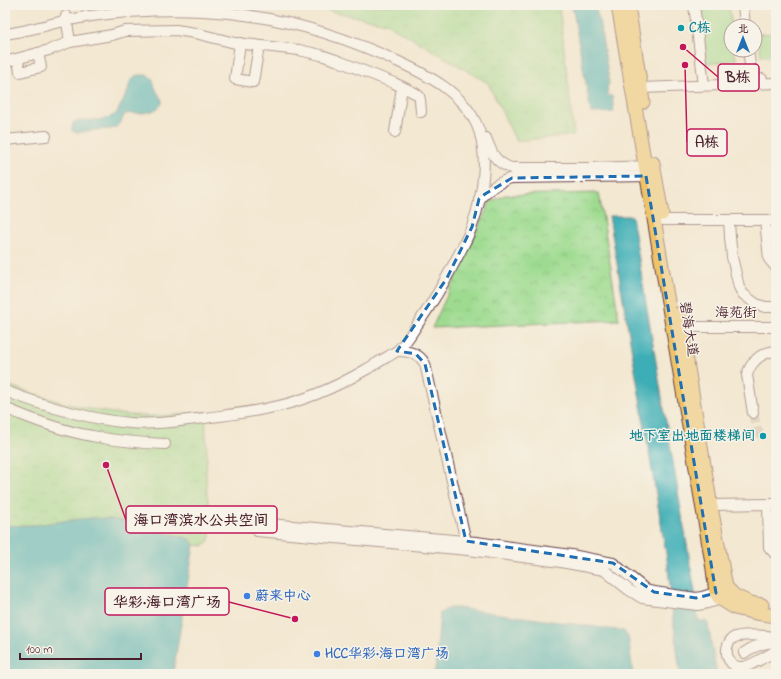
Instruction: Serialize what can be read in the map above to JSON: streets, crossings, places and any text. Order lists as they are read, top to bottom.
{
  "streets": {
    "main road": ["碧海大道"],
    "street": ["海苑街"]
  },
  "crossings": [
    ["海苑街", "碧海大道"]
  ],
  "places": [
    "C栋",
    "B栋",
    "A栋",
    "地下室出地面楼梯间",
    "海口湾滨水公共空间",
    "蔚来中心",
    "华彩·海口湾广场",
    "HCC华彩·海口湾广场"
  ],
  "scale_bar": "100 m",
  "north": "top"
}
